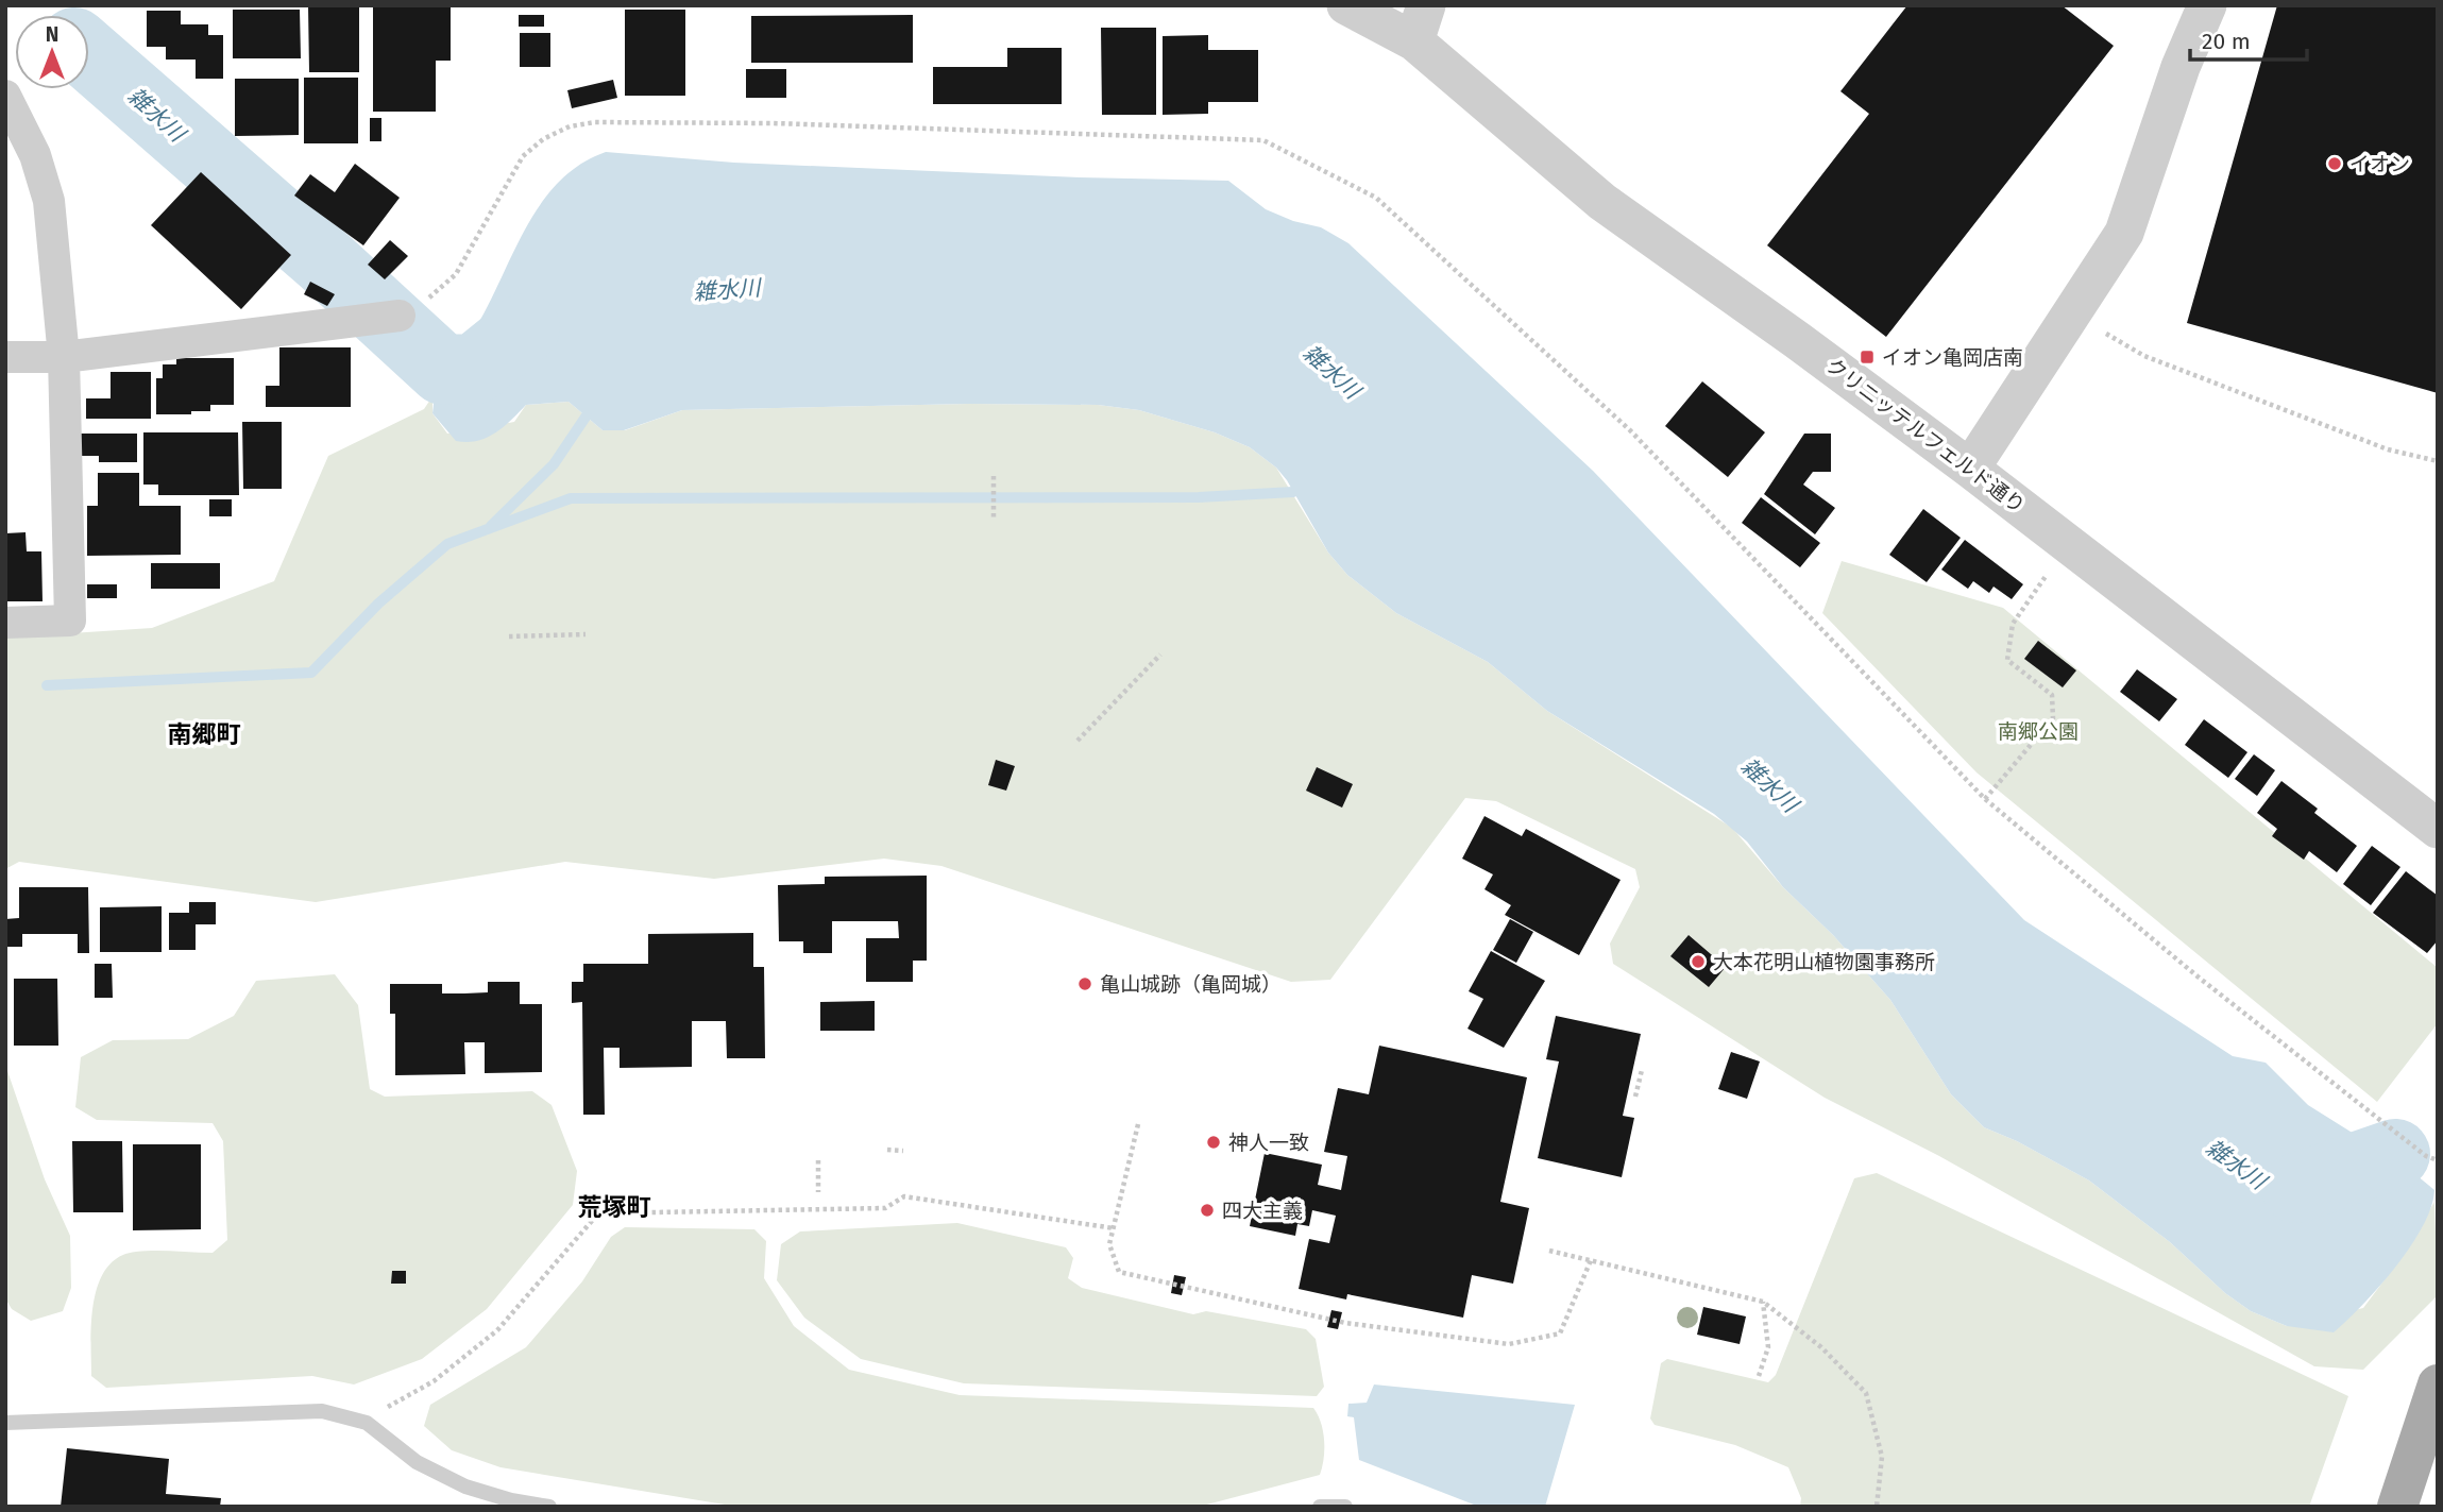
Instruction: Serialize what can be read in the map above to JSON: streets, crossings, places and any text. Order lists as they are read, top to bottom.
{
  "streets": {
    "street": ["クリニッテルフェルド通り"]
  },
  "districts": ["南郷町", "荒塚町"],
  "water": ["雑水川"],
  "parks": ["南郷公園"],
  "places": {
    "other": [
      "イオン",
      "大本花明山植物園事務所",
      "亀山城跡（亀岡城）",
      "神人一致",
      "四大主義"
    ],
    "transit": ["イオン亀岡店南"]
  },
  "scale_bar": "20 m",
  "north": "top"
}
